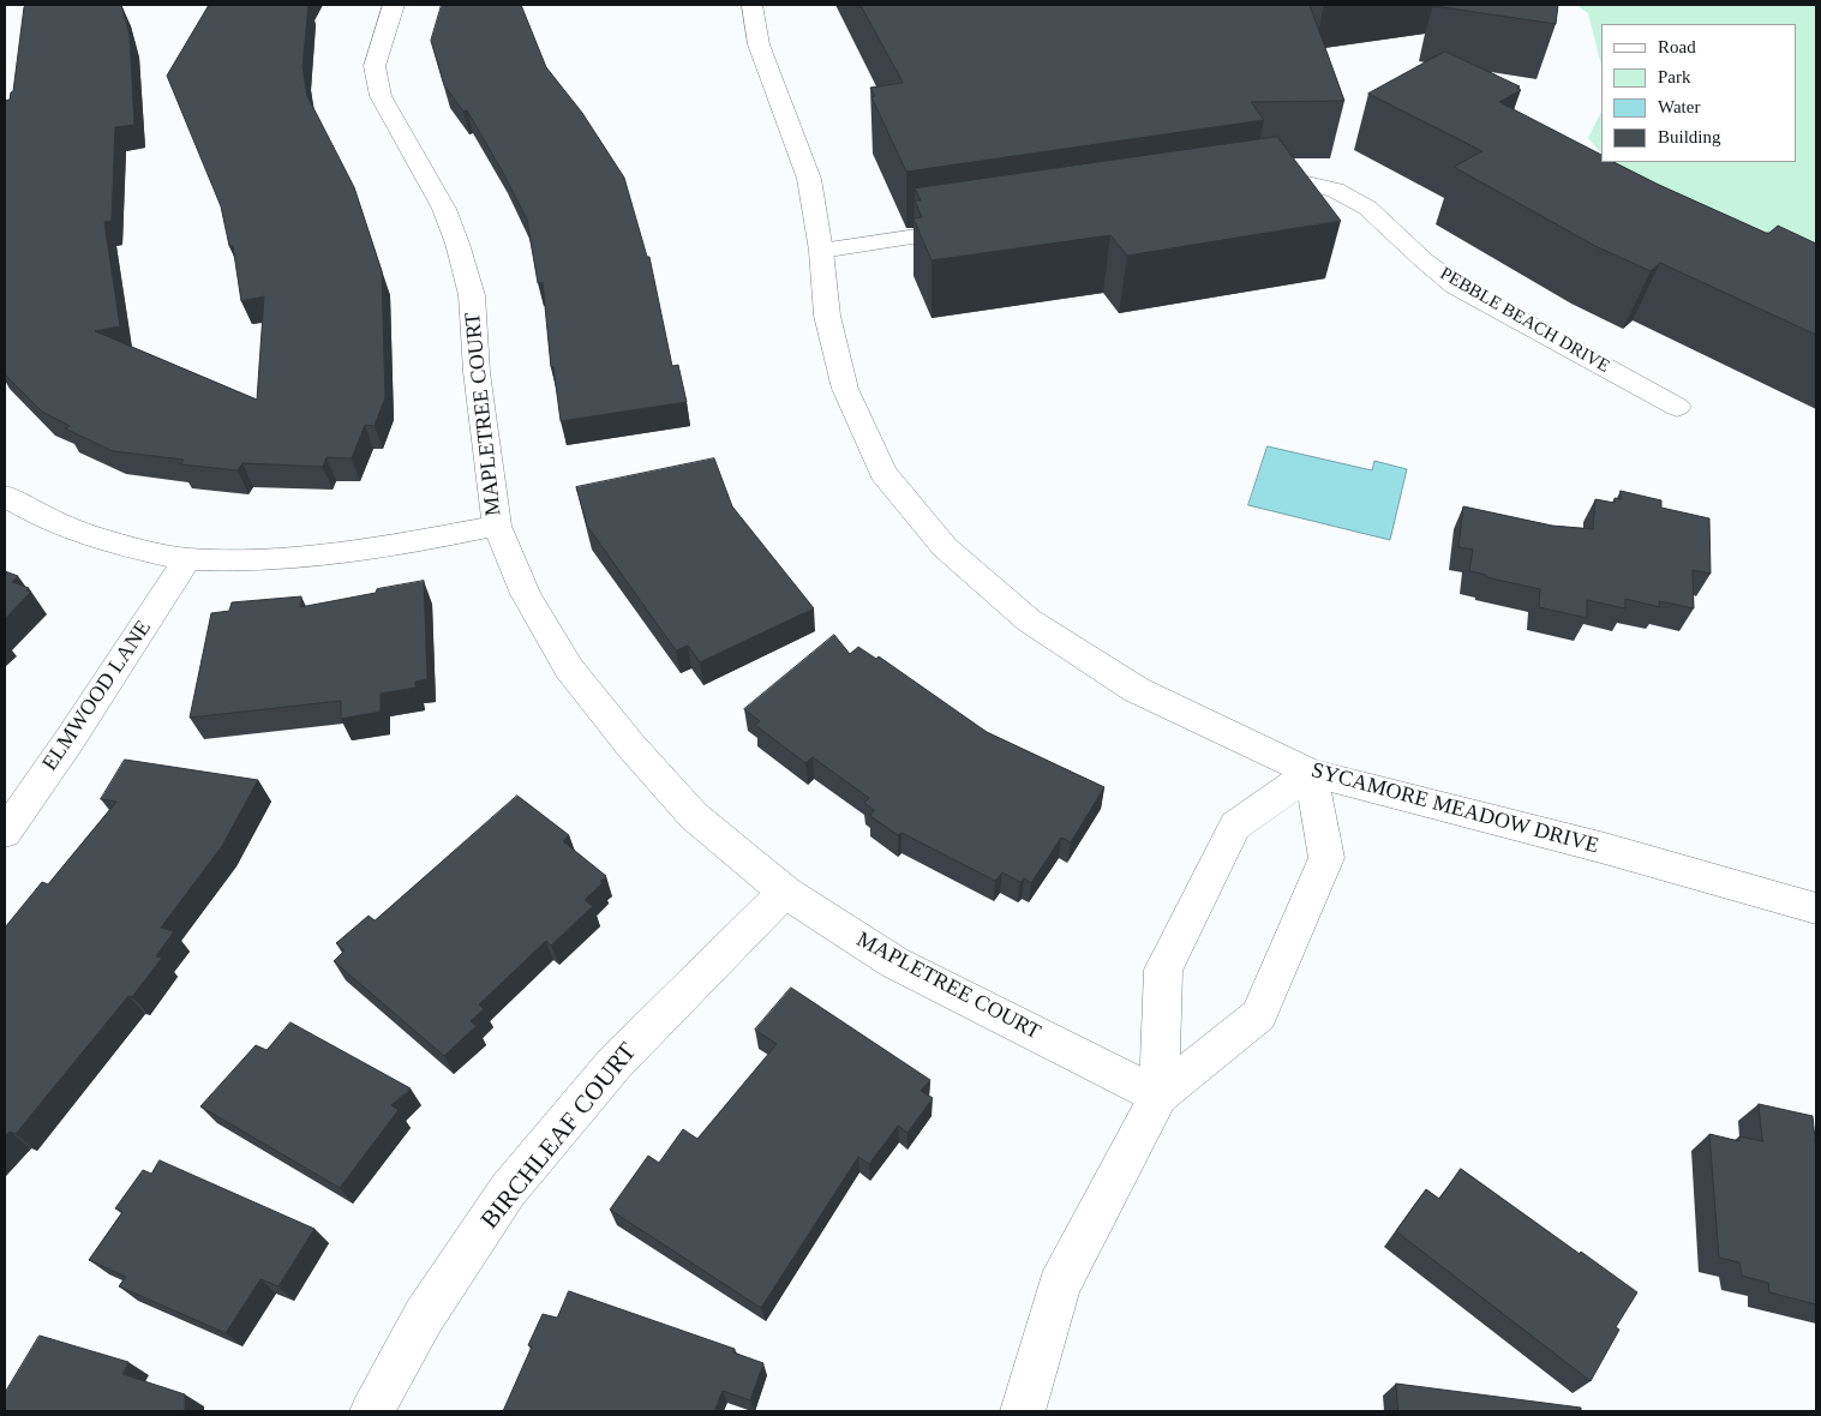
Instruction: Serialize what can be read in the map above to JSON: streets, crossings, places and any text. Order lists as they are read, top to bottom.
{
  "streets": {
    "street": [
      "PEBBLE BEACH DRIVE",
      "MAPLETREE COURT",
      "ELMWOOD LANE",
      "SYCAMORE MEADOW DRIVE",
      "BIRCHLEAF COURT"
    ]
  },
  "crossings": [
    ["MAPLETREE COURT", "BIRCHLEAF COURT"]
  ],
  "legend": [
    "Road",
    "Park",
    "Water",
    "Building"
  ]
}
